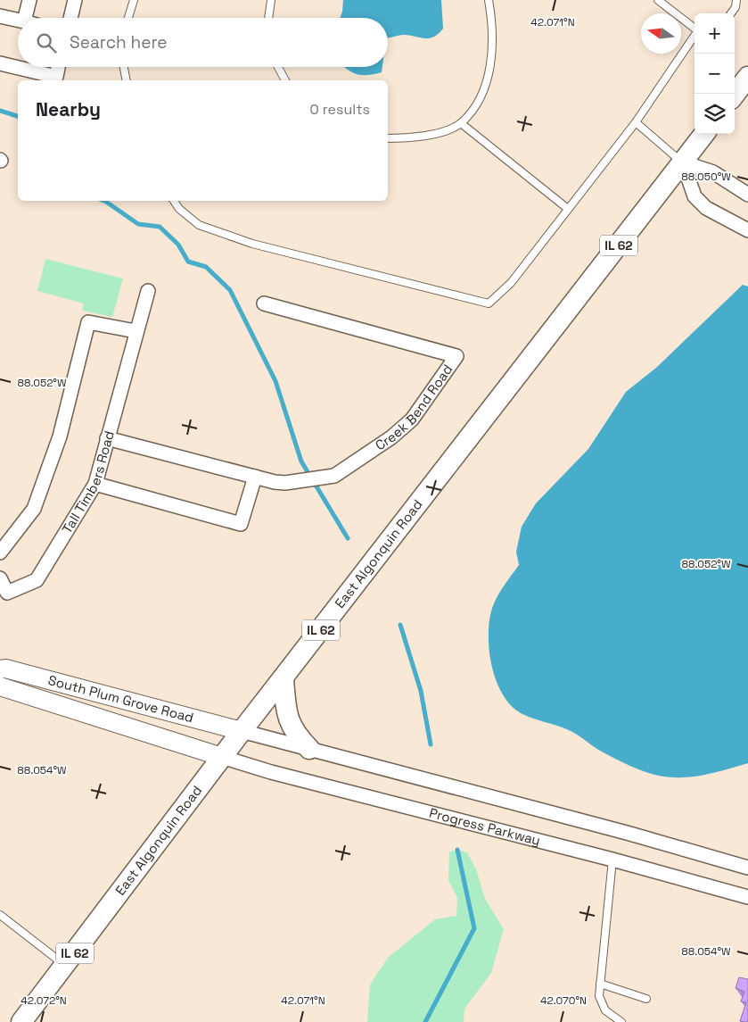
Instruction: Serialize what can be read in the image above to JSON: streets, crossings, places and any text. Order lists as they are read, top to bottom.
{
  "streets": {
    "main road": ["IL 62", "East Algonquin Road"],
    "street": [
      "Creek Bend Road",
      "Tall Timbers Road",
      "South Plum Grove Road",
      "Progress Parkway"
    ]
  },
  "crossings": [
    ["Creek Bend Road", "Tall Timbers Road"],
    ["East Algonquin Road", "South Plum Grove Road"],
    ["East Algonquin Road", "Progress Parkway"],
    ["South Plum Grove Road", "Progress Parkway"]
  ],
  "north": "left",
  "page": {
    "map_buttons": ["+", "−"],
    "search": "Search here",
    "heading": ["Nearby", "0 results"]
  },
  "coordinates": [
    "42.071°N",
    "88.050°W",
    "88.052°W",
    "88.054°W",
    "42.072°N",
    "42.070°N"
  ]
}
